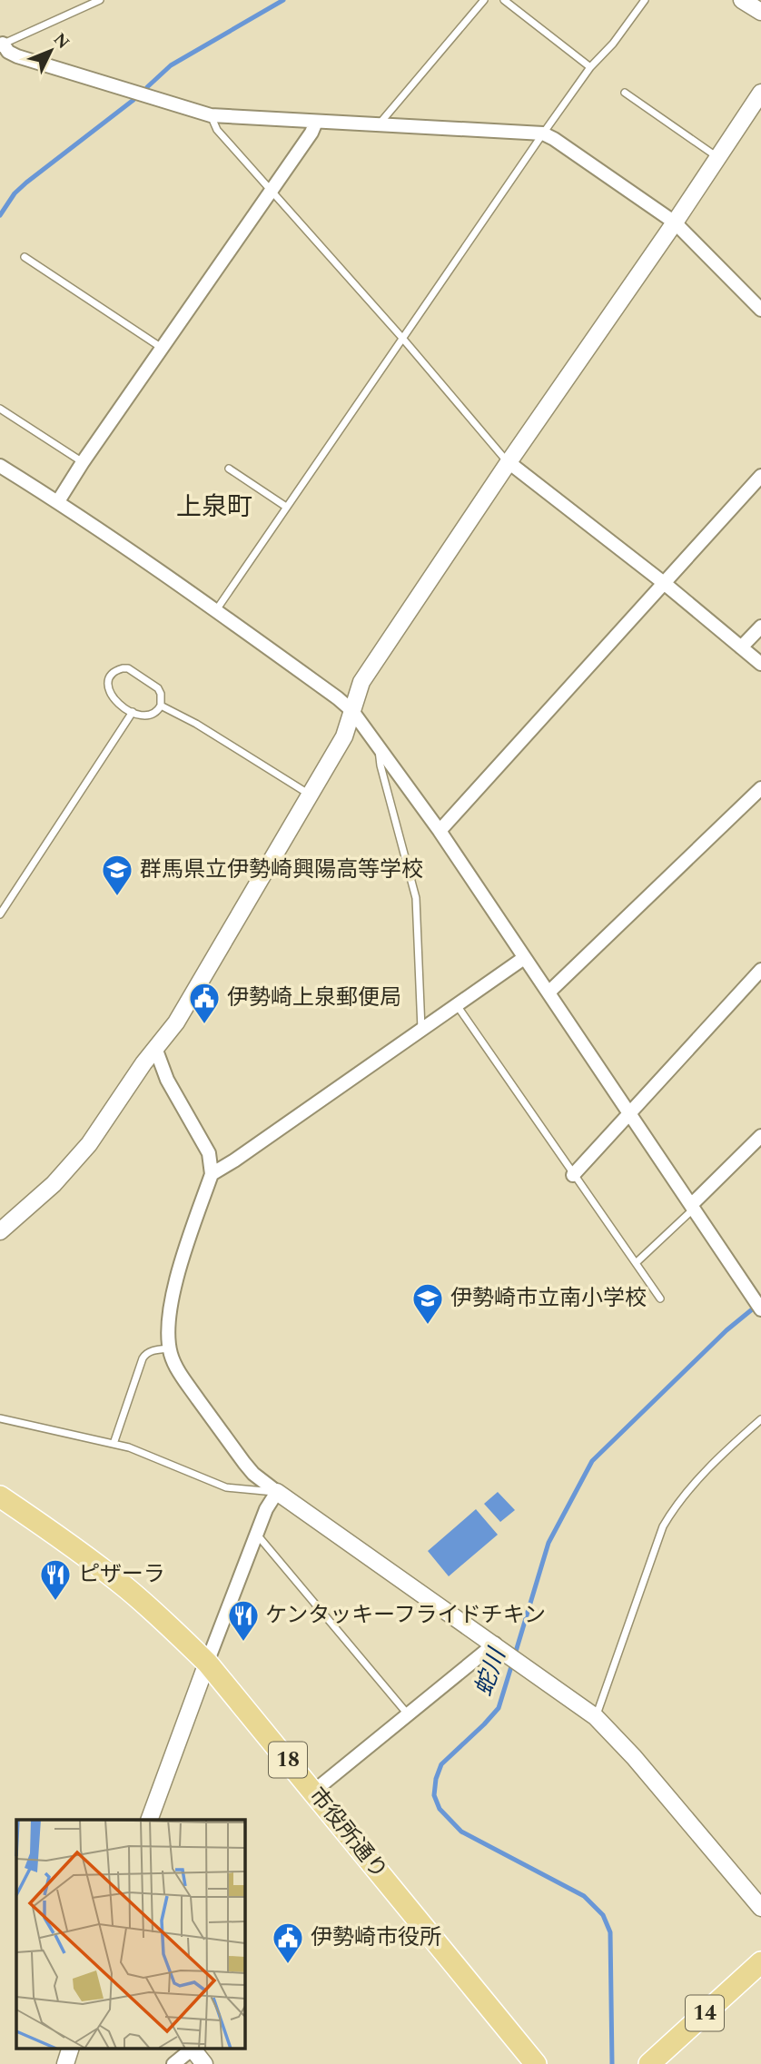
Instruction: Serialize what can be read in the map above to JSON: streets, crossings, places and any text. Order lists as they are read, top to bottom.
{
  "streets": {
    "main road": ["18", "市役所通り", "14"]
  },
  "districts": ["上泉町"],
  "water": ["蛇川"],
  "places": {
    "school or university": ["群馬県立伊勢崎興陽高等学校", "伊勢崎市立南小学校"],
    "public building": ["伊勢崎上泉郵便局", "伊勢崎市役所"],
    "restaurant": ["ピザーラ", "ケンタッキーフライドチキン"]
  },
  "north": "top right"
}
